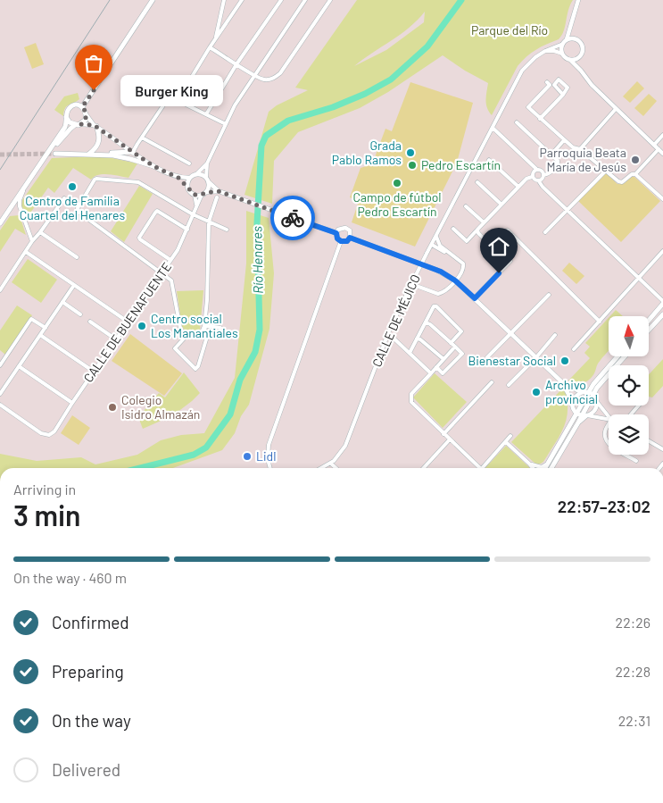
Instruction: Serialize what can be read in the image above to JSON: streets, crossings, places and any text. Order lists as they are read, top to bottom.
{
  "streets": {
    "street": ["CALLE DE MÉJICO", "CALLE DE BUENAFUENTE"]
  },
  "water": ["Río Henares"],
  "parks": ["Parque del Río"],
  "places": [
    "Burger King",
    "Grada Pablo Ramos",
    "Parroquia Beata María de Jesús",
    "Pedro Escartín",
    "Campo de fútbol Pedro Escartín",
    "Centro de Familia Cuartel del Henares",
    "Centro social Los Manantiales",
    "Bienestar Social",
    "Archivo provincial",
    "Colegio Isidro Almazán",
    "Lidl"
  ],
  "north": "top",
  "page": {
    "bubble": "Burger King",
    "heading": ["3 min", "Arriving in", "22:57–23:02"],
    "bar": "On the way · 460 m",
    "list": [
      ["Confirmed", "22:26"],
      ["Preparing", "22:28"],
      ["On the way", "22:31"],
      "Delivered"
    ]
  }
}
